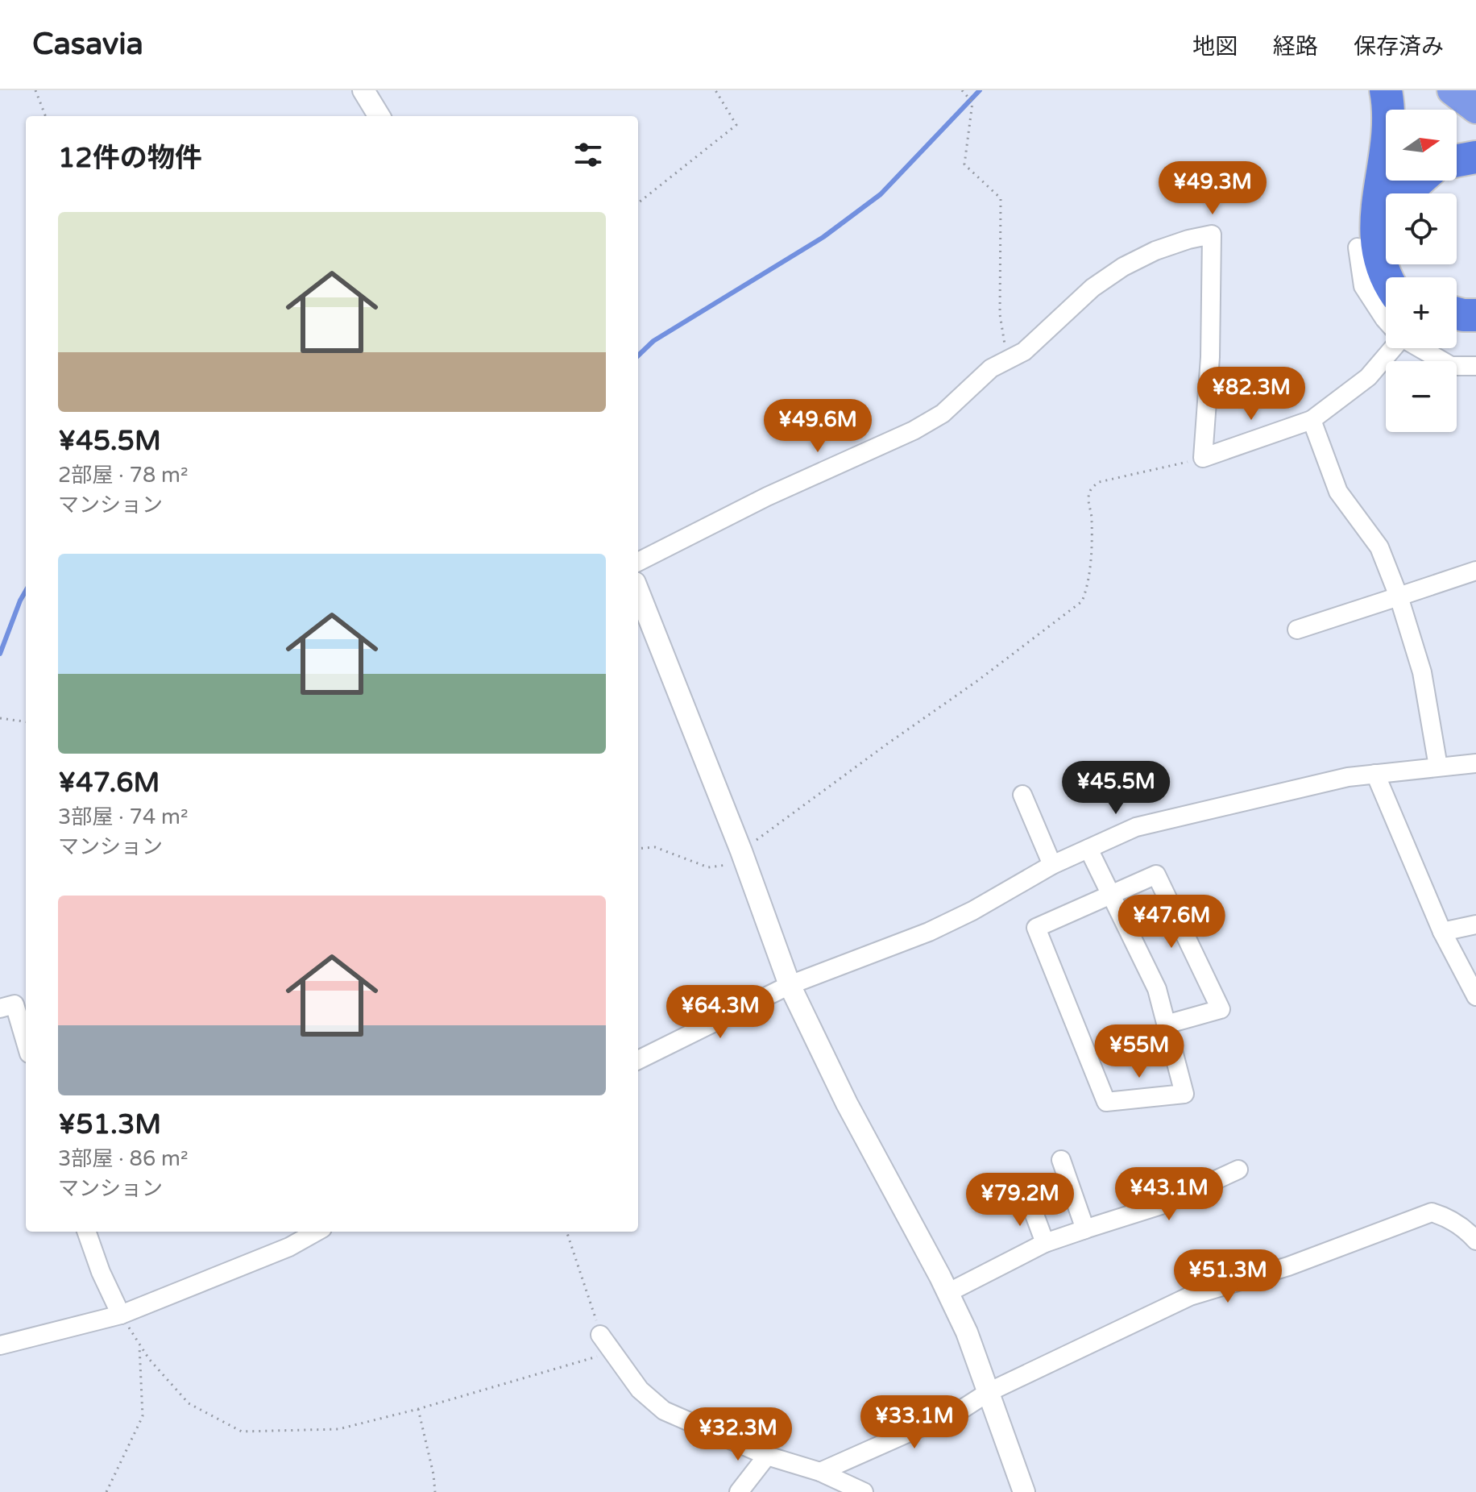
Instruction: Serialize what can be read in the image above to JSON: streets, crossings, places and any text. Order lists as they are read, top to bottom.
{
  "north": "right",
  "page": {
    "header": "Casavia",
    "nav": ["地図", "経路", "保存済み"],
    "map_buttons": ["+", "−"],
    "heading": "12件の物件",
    "price": [
      "¥49.3M",
      "¥82.3M",
      "¥49.6M",
      "¥45.5M",
      "¥47.6M",
      "¥64.3M",
      "¥55M",
      "¥43.1M",
      "¥79.2M",
      "¥51.3M",
      "¥33.1M",
      "¥32.3M"
    ],
    "list": [
      {
        "name": "¥45.5M",
        "note": "2部屋 · 78 m² · マンション"
      },
      {
        "name": "¥47.6M",
        "note": "3部屋 · 74 m² · マンション"
      },
      {
        "name": "¥51.3M",
        "note": "3部屋 · 86 m² · マンション"
      }
    ]
  }
}
